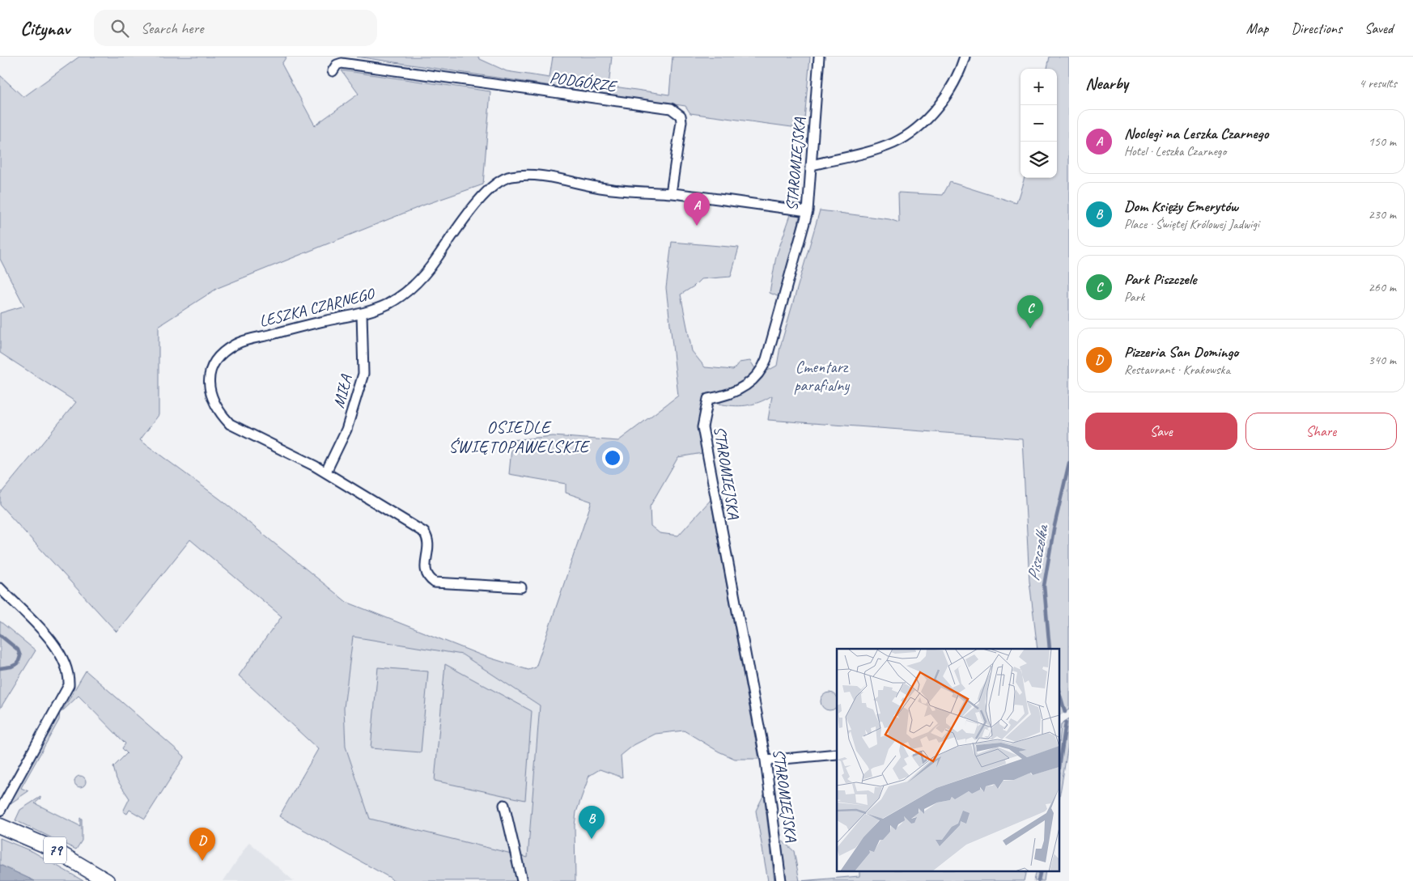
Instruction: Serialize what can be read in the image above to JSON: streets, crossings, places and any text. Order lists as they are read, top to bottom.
{
  "streets": {
    "main road": ["79"],
    "street": [
      "PODGÓRZE",
      "STAROMIEJSKA",
      "LESZKA CZARNEGO",
      "MIŁA"
    ]
  },
  "crossings": [
    ["PODGÓRZE", "LESZKA CZARNEGO"],
    ["STAROMIEJSKA", "LESZKA CZARNEGO"],
    ["LESZKA CZARNEGO", "MIŁA"]
  ],
  "districts": ["OSIEDLE ŚWIĘTOPAWELSKIE"],
  "water": ["Piszczelka"],
  "parks": ["Cmentarz parafialny"],
  "page": {
    "header": "Citynav",
    "search": "Search here",
    "nav": ["Map", "Directions", "Saved"],
    "heading": ["Nearby", "4 results"],
    "map_buttons": ["+", "−"],
    "list": [
      {
        "mark": "A",
        "name": "Noclegi na Leszka Czarnego",
        "note": "Hotel · Leszka Czarnego",
        "value": "150 m"
      },
      {
        "mark": "B",
        "name": "Dom Księży Emerytów",
        "note": "Place · Świętej Królowej Jadwigi",
        "value": "230 m"
      },
      {
        "mark": "C",
        "name": "Park Piszczele",
        "note": "Park",
        "value": "260 m"
      },
      {
        "mark": "D",
        "name": "Pizzeria San Domingo",
        "note": "Restaurant · Krakowska",
        "value": "340 m"
      }
    ],
    "pins": [
      "A",
      "C",
      "B",
      "D"
    ],
    "buttons": ["Save", "Share"]
  }
}
